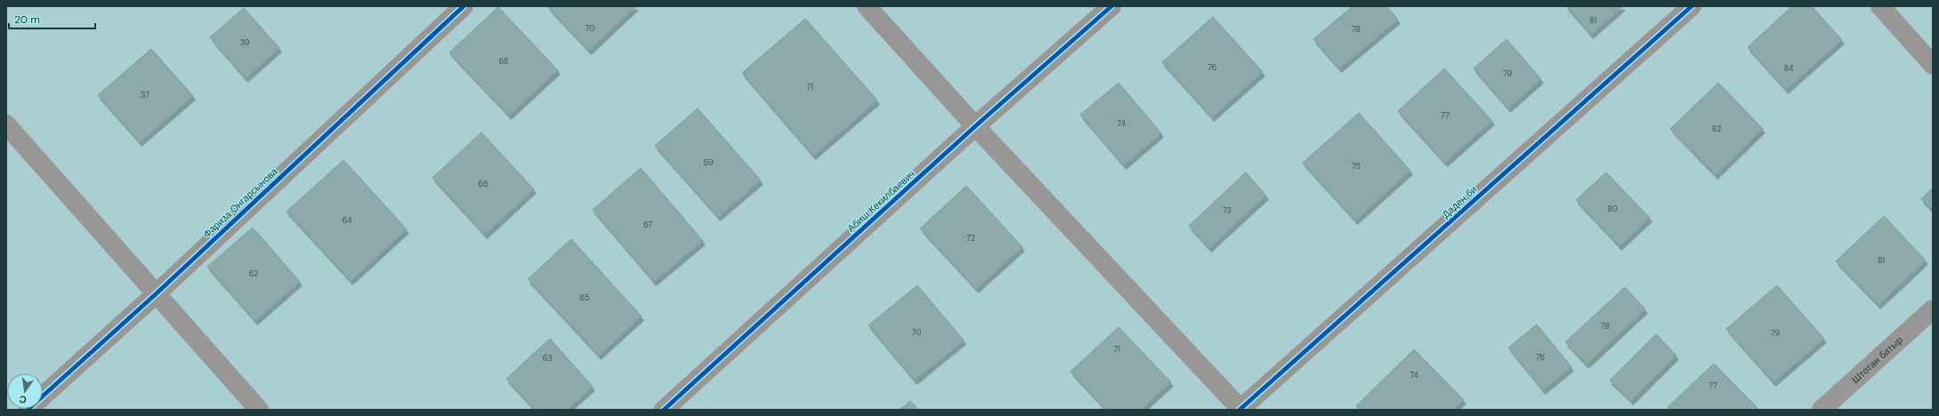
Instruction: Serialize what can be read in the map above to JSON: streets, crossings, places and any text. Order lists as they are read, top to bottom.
{
  "streets": {
    "street": [
      "Абиш Кекилбаевич",
      "Даден би",
      "Фариза Онгарсынова",
      "Штотан батыр"
    ]
  },
  "house_numbers": [
    "81",
    "70",
    "78",
    "39",
    "68",
    "76",
    "84",
    "79",
    "71",
    "37",
    "77",
    "74",
    "82",
    "69",
    "75",
    "66",
    "80",
    "73",
    "64",
    "67",
    "72",
    "81",
    "62",
    "65",
    "78",
    "70",
    "79",
    "71",
    "76",
    "63",
    "74",
    "77"
  ],
  "scale_bar": "20 m",
  "north": "bottom"
}
